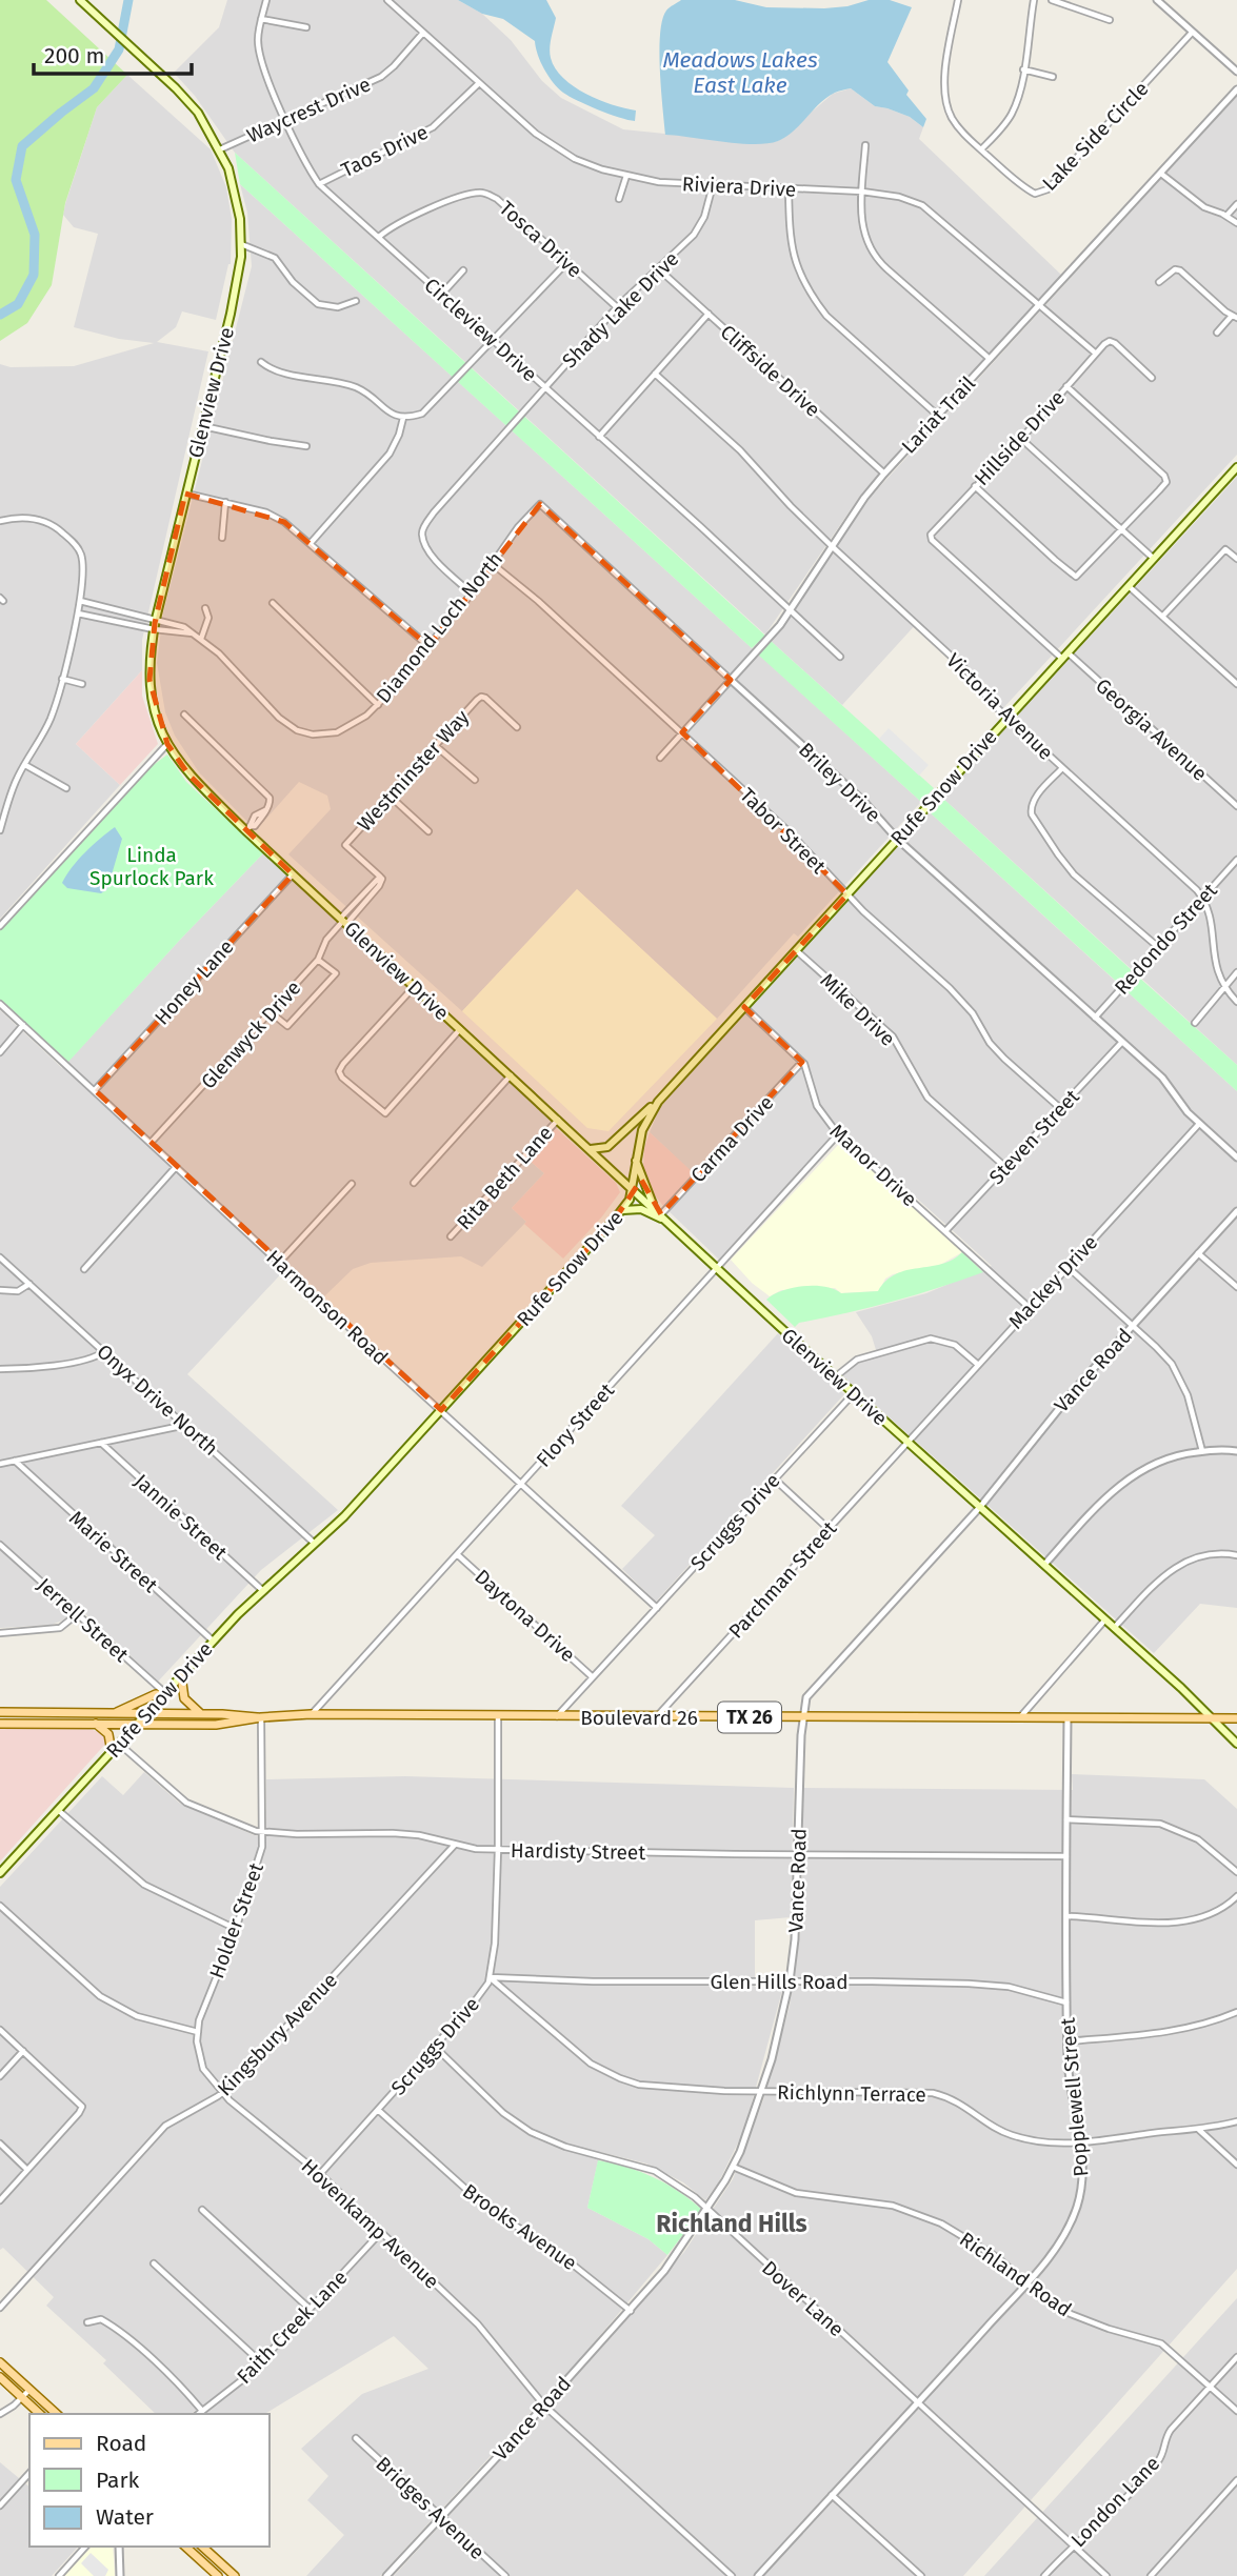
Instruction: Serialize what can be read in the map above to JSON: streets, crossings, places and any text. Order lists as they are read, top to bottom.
{
  "streets": {
    "main road": [
      "Glenview Drive",
      "Rufe Snow Drive",
      "Boulevard 26",
      "TX 26"
    ],
    "street": [
      "Waycrest Drive",
      "Lake Side Circle",
      "Taos Drive",
      "Riviera Drive",
      "Tosca Drive",
      "Shady Lake Drive",
      "Circleview Drive",
      "Cliffside Drive",
      "Lariat Trail",
      "Hillside Drive",
      "Diamond Loch North",
      "Victoria Avenue",
      "Georgia Avenue",
      "Westminster Way",
      "Briley Drive",
      "Tabor Street",
      "Redondo Street",
      "Honey Lane",
      "Mike Drive",
      "Glenwyck Drive",
      "Steven Street",
      "Carma Drive",
      "Manor Drive",
      "Rita Beth Lane",
      "Mackey Drive",
      "Harmonson Road",
      "Vance Road",
      "Onyx Drive North",
      "Flory Street",
      "Jannie Street",
      "Scruggs Drive",
      "Marie Street",
      "Parchman Street",
      "Daytona Drive",
      "Jerrell Street",
      "Hardisty Street",
      "Holder Street",
      "Glen Hills Road",
      "Kingsbury Avenue",
      "Richlynn Terrace",
      "Popplewell Street",
      "Hovenkamp Avenue",
      "Brooks Avenue",
      "Richland Road",
      "Dover Lane",
      "Faith Creek Lane",
      "London Lane",
      "Bridges Avenue"
    ]
  },
  "crossings": [
    ["Waycrest Drive", "Riviera Drive"],
    ["Waycrest Drive", "Circleview Drive"],
    ["Waycrest Drive", "Glenview Drive"],
    ["Taos Drive", "Riviera Drive"],
    ["Taos Drive", "Circleview Drive"],
    ["Riviera Drive", "Shady Lake Drive"],
    ["Riviera Drive", "Lariat Trail"],
    ["Riviera Drive", "Hillside Drive"],
    ["Tosca Drive", "Shady Lake Drive"],
    ["Tosca Drive", "Circleview Drive"],
    ["Shady Lake Drive", "Circleview Drive"],
    ["Shady Lake Drive", "Cliffside Drive"],
    ["Shady Lake Drive", "Diamond Loch North"],
    ["Circleview Drive", "Lariat Trail"],
    ["Cliffside Drive", "Lariat Trail"],
    ["Glenview Drive", "Diamond Loch North"],
    ["Glenview Drive", "Rufe Snow Drive"],
    ["Glenview Drive", "Honey Lane"],
    ["Glenview Drive", "Glenwyck Drive"],
    ["Glenview Drive", "Carma Drive"],
    ["Glenview Drive", "Rita Beth Lane"],
    ["Glenview Drive", "Mackey Drive"],
    ["Glenview Drive", "Vance Road"],
    ["Glenview Drive", "Flory Street"],
    ["Glenview Drive", "Scruggs Drive"],
    ["Glenview Drive", "Parchman Street"],
    ["Glenview Drive", "Boulevard 26"],
    ["Lariat Trail", "Victoria Avenue"],
    ["Lariat Trail", "Briley Drive"],
    ["Lariat Trail", "Tabor Street"],
    ["Hillside Drive", "Rufe Snow Drive"],
    ["Diamond Loch North", "Briley Drive"],
    ["Diamond Loch North", "Tabor Street"],
    ["Victoria Avenue", "Rufe Snow Drive"],
    ["Victoria Avenue", "Redondo Street"],
    ["Georgia Avenue", "Rufe Snow Drive"],
    ["Westminster Way", "Glenwyck Drive"],
    ["Briley Drive", "Rufe Snow Drive"],
    ["Briley Drive", "Redondo Street"],
    ["Briley Drive", "Steven Street"],
    ["Briley Drive", "Mackey Drive"],
    ["Rufe Snow Drive", "Tabor Street"],
    ["Rufe Snow Drive", "Mike Drive"],
    ["Rufe Snow Drive", "Manor Drive"],
    ["Rufe Snow Drive", "Harmonson Road"],
    ["Rufe Snow Drive", "Onyx Drive North"],
    ["Rufe Snow Drive", "Jannie Street"],
    ["Rufe Snow Drive", "Marie Street"],
    ["Rufe Snow Drive", "Jerrell Street"],
    ["Rufe Snow Drive", "Boulevard 26"],
    ["Rufe Snow Drive", "Hardisty Street"],
    ["Tabor Street", "Steven Street"],
    ["Honey Lane", "Harmonson Road"],
    ["Mike Drive", "Steven Street"],
    ["Glenwyck Drive", "Harmonson Road"],
    ["Steven Street", "Manor Drive"],
    ["Carma Drive", "Manor Drive"],
    ["Manor Drive", "Mackey Drive"],
    ["Manor Drive", "Flory Street"],
    ["Mackey Drive", "Parchman Street"],
    ["Harmonson Road", "Flory Street"],
    ["Harmonson Road", "Scruggs Drive"],
    ["Vance Road", "Boulevard 26"],
    ["Vance Road", "Hardisty Street"],
    ["Vance Road", "Glen Hills Road"],
    ["Vance Road", "Richlynn Terrace"],
    ["Vance Road", "Hovenkamp Avenue"],
    ["Vance Road", "Brooks Avenue"],
    ["Vance Road", "Richland Road"],
    ["Vance Road", "Dover Lane"],
    ["Vance Road", "Bridges Avenue"],
    ["Flory Street", "Daytona Drive"],
    ["Flory Street", "Boulevard 26"],
    ["Scruggs Drive", "Daytona Drive"],
    ["Scruggs Drive", "Boulevard 26"],
    ["Scruggs Drive", "Hardisty Street"],
    ["Scruggs Drive", "Glen Hills Road"],
    ["Scruggs Drive", "Richlynn Terrace"],
    ["Scruggs Drive", "Hovenkamp Avenue"],
    ["Scruggs Drive", "Brooks Avenue"],
    ["Scruggs Drive", "Dover Lane"],
    ["Parchman Street", "Boulevard 26"],
    ["Boulevard 26", "Holder Street"],
    ["Boulevard 26", "Popplewell Street"],
    ["Hardisty Street", "Holder Street"],
    ["Hardisty Street", "Kingsbury Avenue"],
    ["Hardisty Street", "Popplewell Street"],
    ["Holder Street", "Hovenkamp Avenue"],
    ["Glen Hills Road", "Richlynn Terrace"],
    ["Glen Hills Road", "Popplewell Street"],
    ["Kingsbury Avenue", "Hovenkamp Avenue"],
    ["Richlynn Terrace", "Popplewell Street"],
    ["Popplewell Street", "Richland Road"],
    ["Popplewell Street", "Dover Lane"],
    ["Hovenkamp Avenue", "Faith Creek Lane"],
    ["Richland Road", "London Lane"],
    ["Dover Lane", "London Lane"]
  ],
  "districts": ["Richland Hills"],
  "water": ["Meadows Lakes East Lake"],
  "parks": ["Linda Spurlock Park"],
  "legend": ["Road", "Park", "Water"],
  "scale_bar": "200 m"
}
